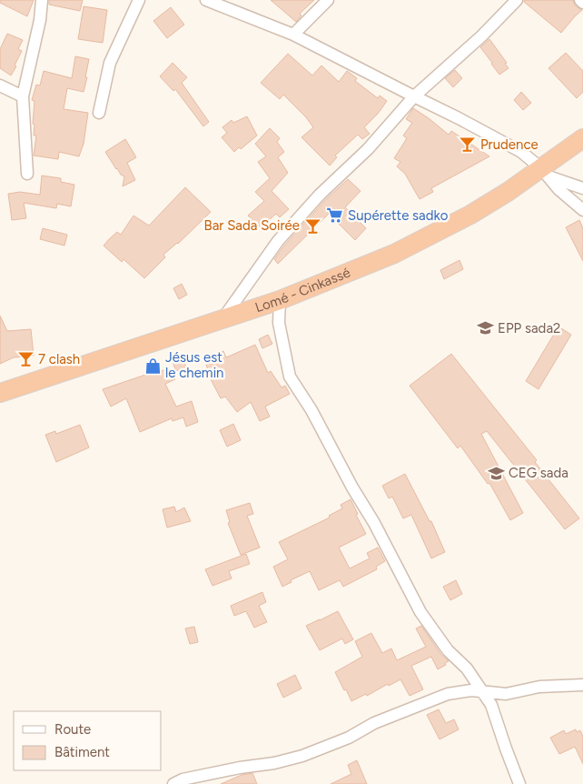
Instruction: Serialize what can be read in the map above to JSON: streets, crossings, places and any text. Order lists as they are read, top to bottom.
{
  "streets": {
    "highway": ["Lomé - Cinkassé"]
  },
  "places": {
    "bar": ["Prudence", "Bar Sada Soirée", "7 clash"],
    "supermarket": ["Supérette sadko"],
    "school or university": ["EPP sada2", "CEG sada"],
    "shop": ["Jésus est le chemin"]
  },
  "legend": ["Route", "Bâtiment"]
}
